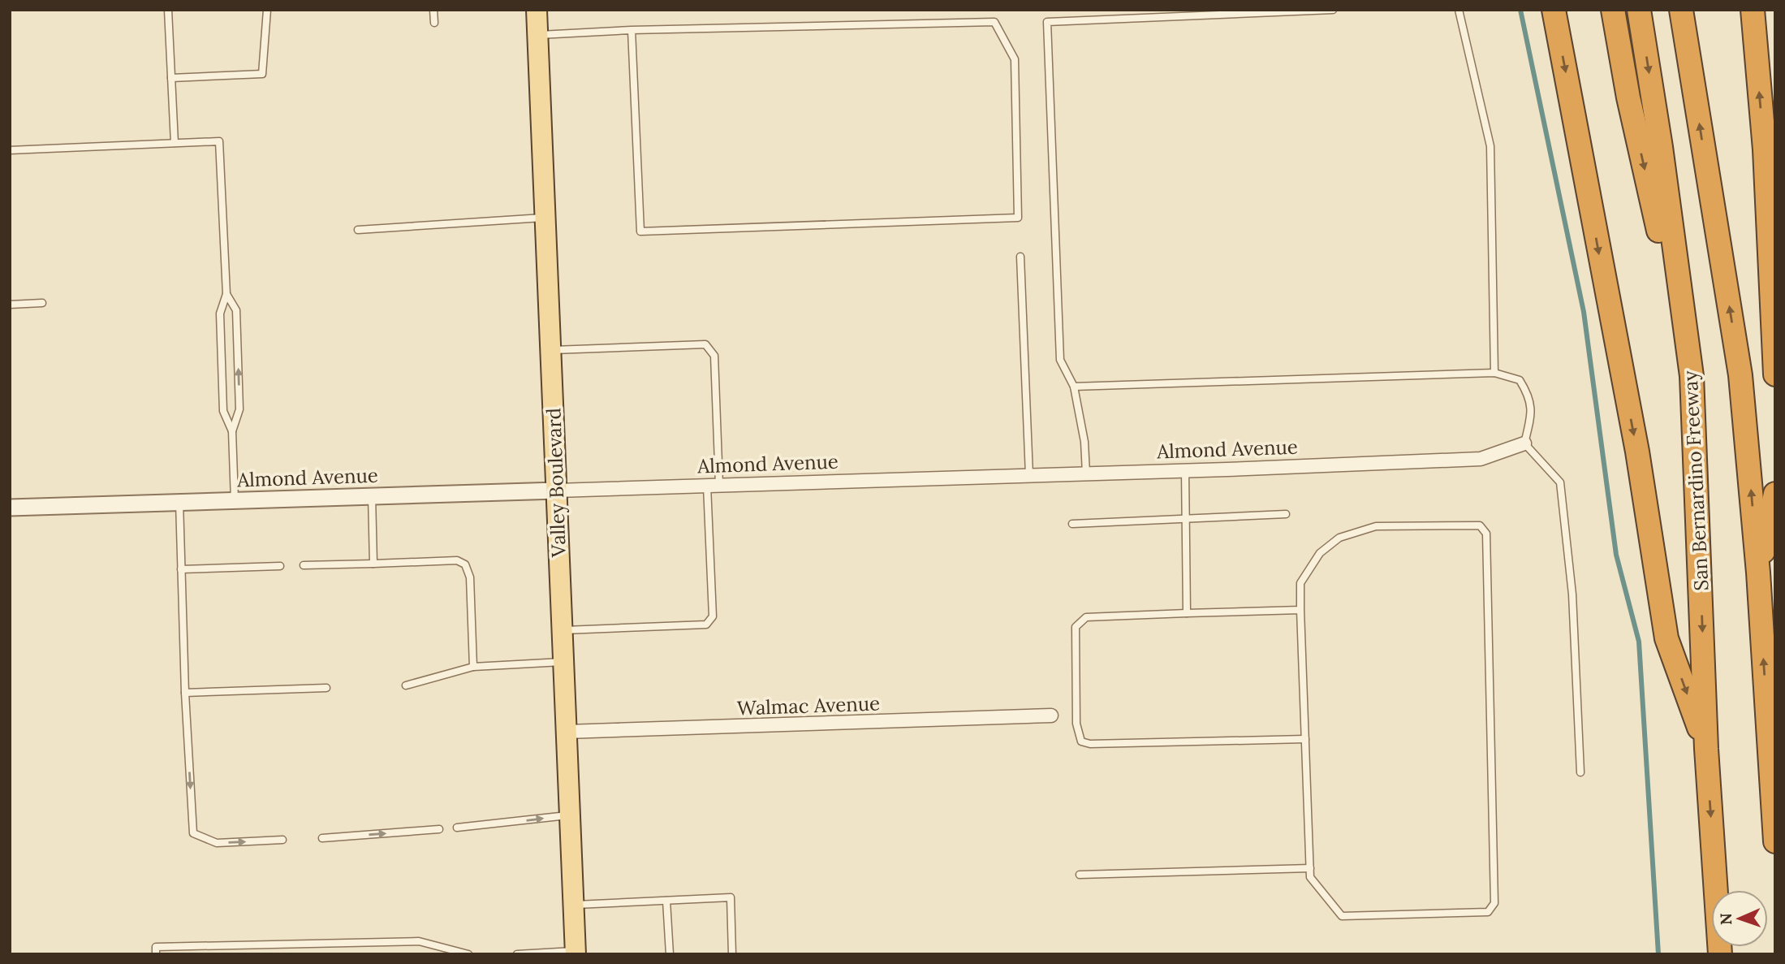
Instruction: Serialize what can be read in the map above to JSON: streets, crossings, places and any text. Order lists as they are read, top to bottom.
{
  "streets": {
    "highway": ["San Bernardino Freeway"],
    "main road": ["Valley Boulevard"],
    "street": ["Almond Avenue", "Walmac Avenue"]
  },
  "crossings": [
    ["Almond Avenue", "Valley Boulevard"],
    ["Valley Boulevard", "Walmac Avenue"]
  ],
  "north": "left"
}
